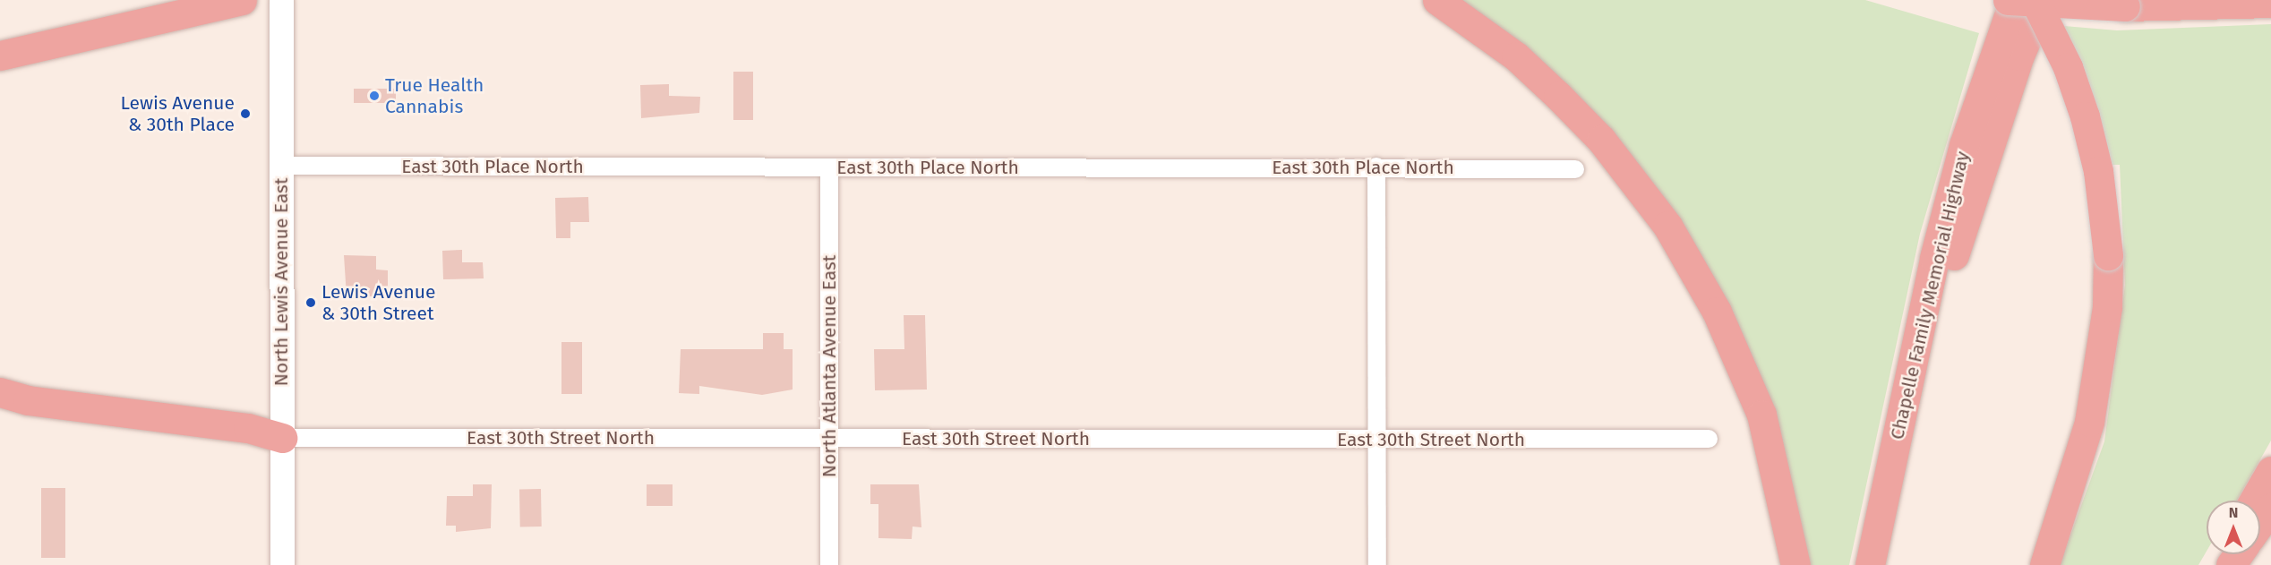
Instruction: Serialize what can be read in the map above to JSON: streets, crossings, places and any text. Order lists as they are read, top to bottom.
{
  "streets": {
    "highway": ["Chapelle Family Memorial Highway"],
    "main road": ["North Lewis Avenue East"],
    "street": ["East 30th Place North", "North Atlanta Avenue East", "East 30th Street North"]
  },
  "crossings": [
    ["East 30th Place North", "North Lewis Avenue East"],
    ["East 30th Place North", "North Atlanta Avenue East"],
    ["North Lewis Avenue East", "East 30th Street North"],
    ["North Atlanta Avenue East", "East 30th Street North"]
  ],
  "places": ["True Health Cannabis", "Lewis Avenue & 30th Place", "Lewis Avenue & 30th Street"],
  "north": "top"
}
